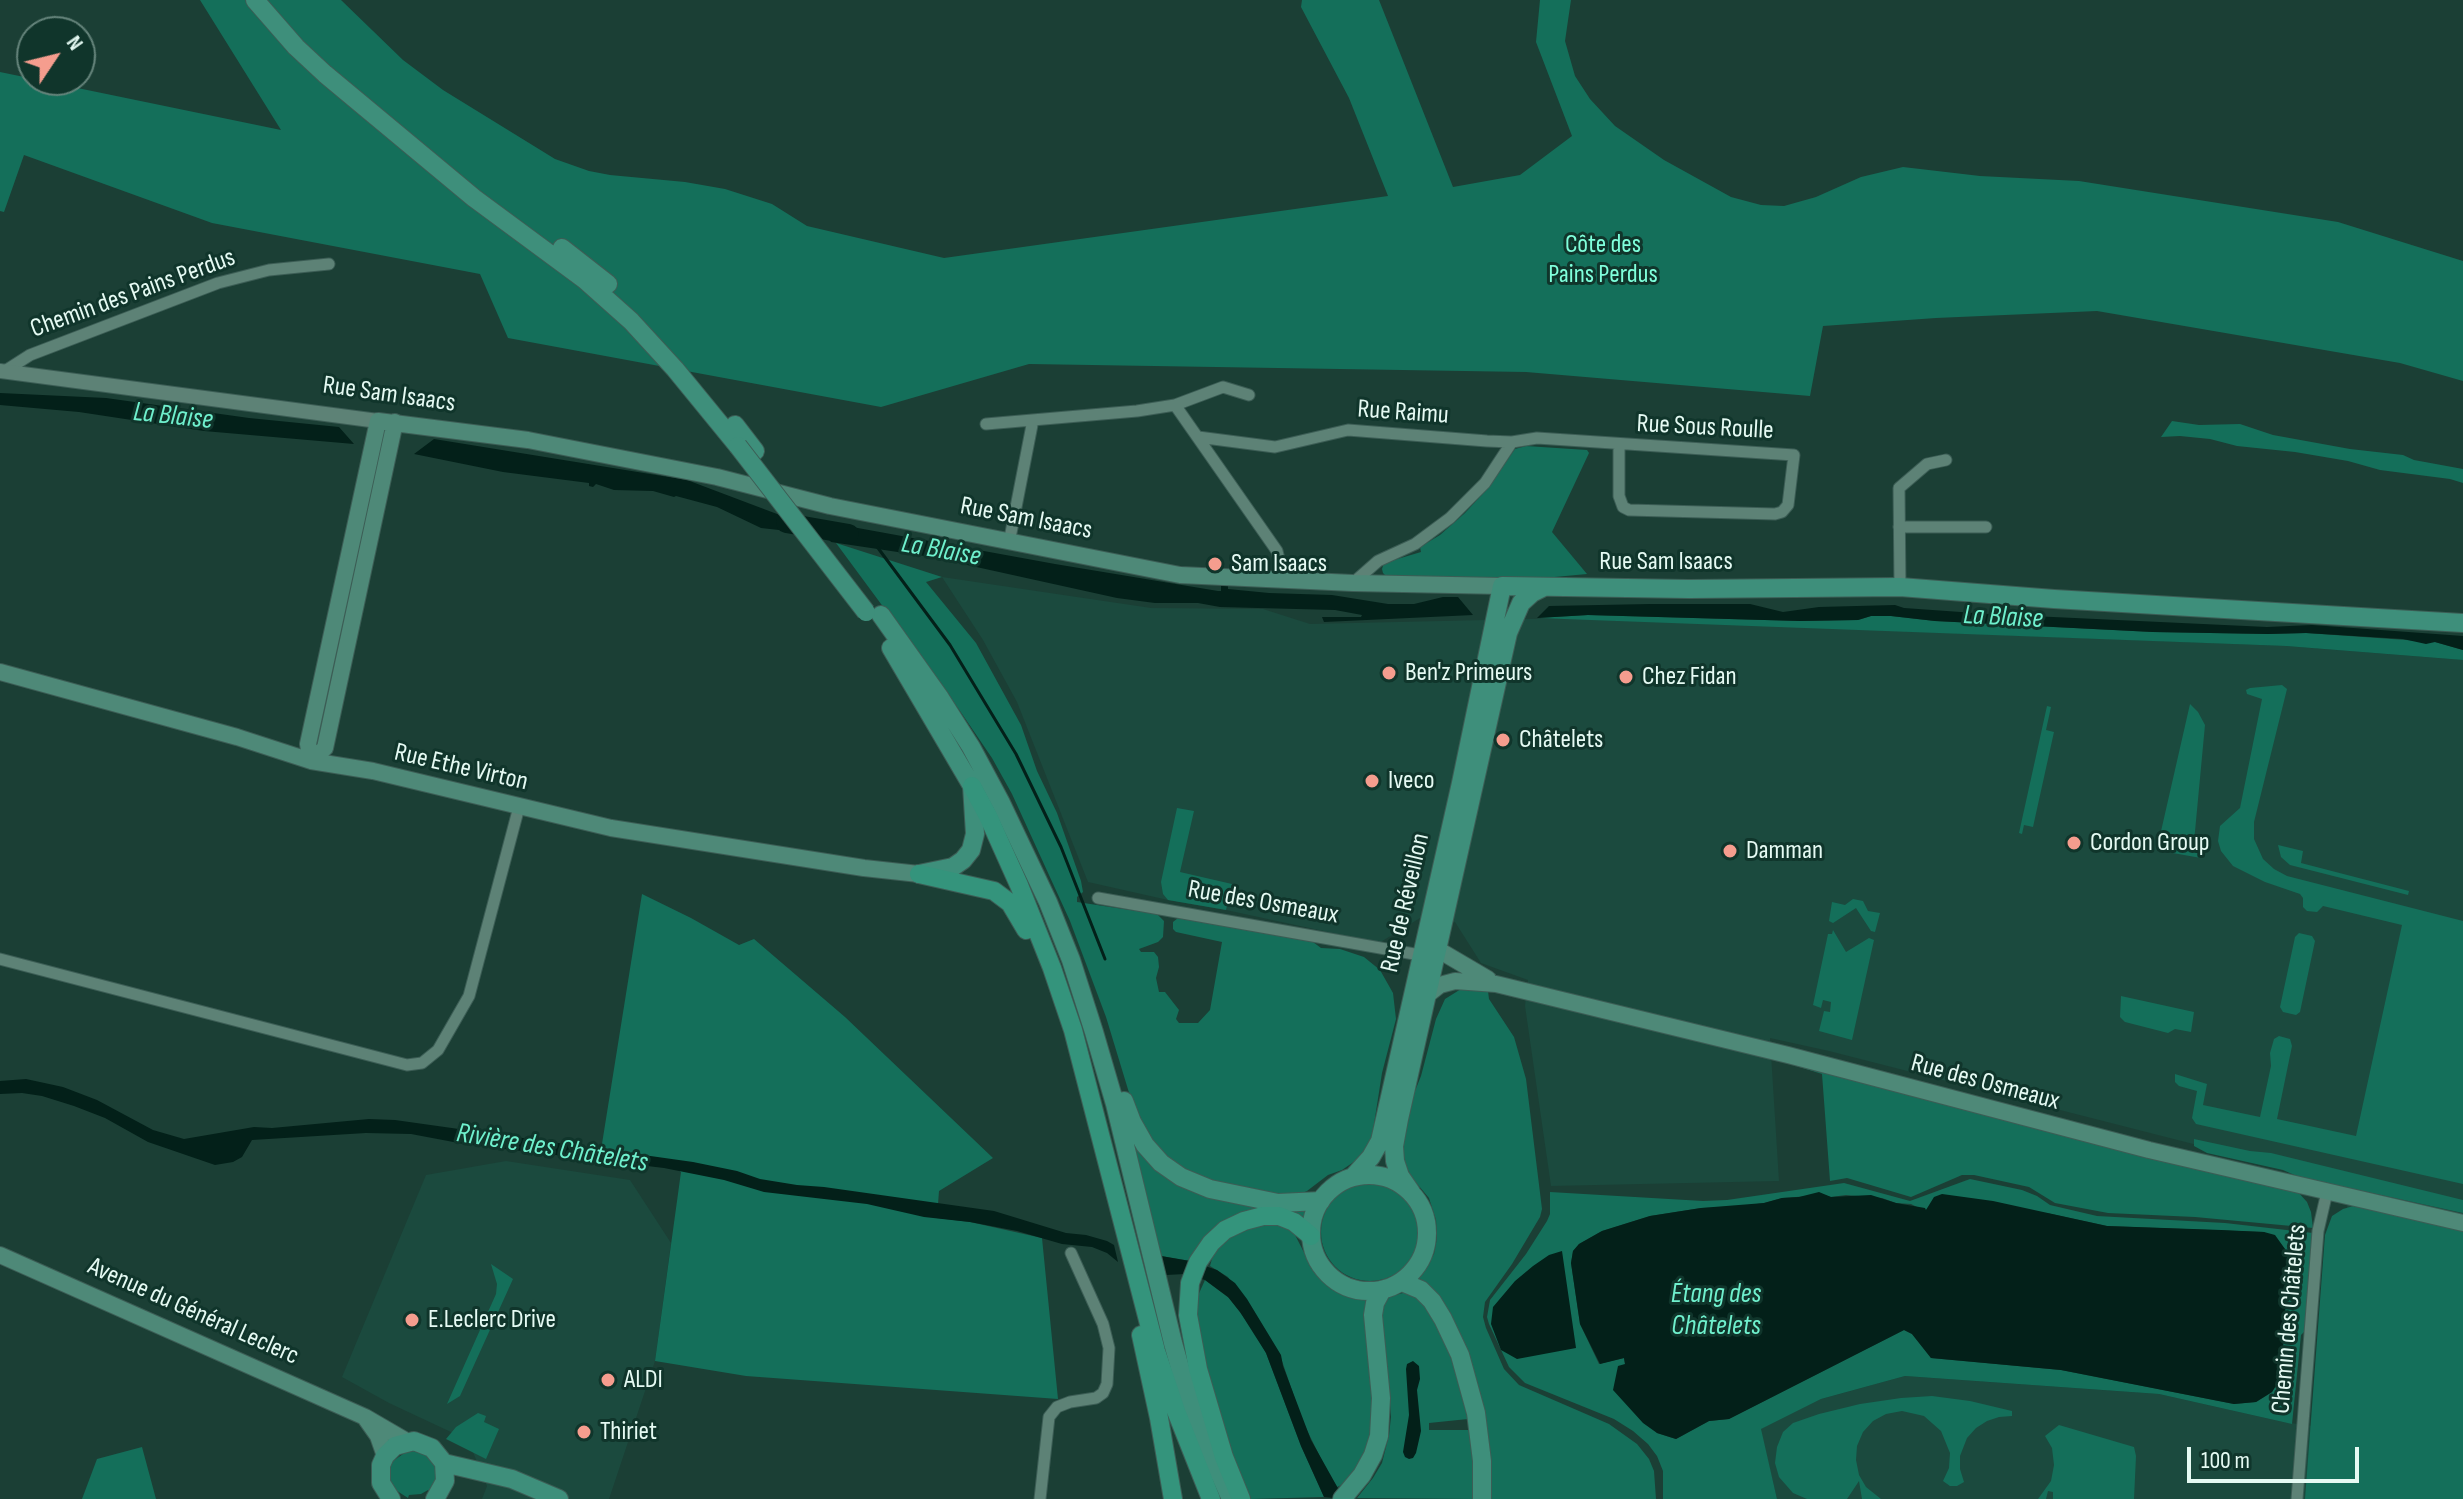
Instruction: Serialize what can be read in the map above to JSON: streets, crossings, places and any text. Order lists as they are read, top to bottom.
{
  "streets": {
    "main road": [
      "Rue Sam Isaacs",
      "Rue Ethe Virton",
      "Rue des Osmeaux",
      "Rue de Réveillon",
      "Avenue du Général Leclerc"
    ],
    "street": [
      "Chemin des Pains Perdus",
      "Rue Raimu",
      "Rue Sous Roulle",
      "Chemin des Châtelets"
    ]
  },
  "crossings": [
    ["Chemin des Pains Perdus", "Rue Sam Isaacs"],
    ["Rue Sam Isaacs", "Rue de Réveillon"],
    ["Rue Raimu", "Rue Sous Roulle"],
    ["Rue des Osmeaux", "Rue de Réveillon"],
    ["Rue des Osmeaux", "Chemin des Châtelets"]
  ],
  "water": ["La Blaise", "Rivière des Châtelets", "Étang des Châtelets"],
  "parks": ["Côte des Pains Perdus"],
  "places": [
    "Sam Isaacs",
    "Ben'z Primeurs",
    "Chez Fidan",
    "Châtelets",
    "Iveco",
    "Cordon Group",
    "Damman",
    "E.Leclerc Drive",
    "ALDI",
    "Thiriet"
  ],
  "scale_bar": "100 m",
  "north": "top right"
}
